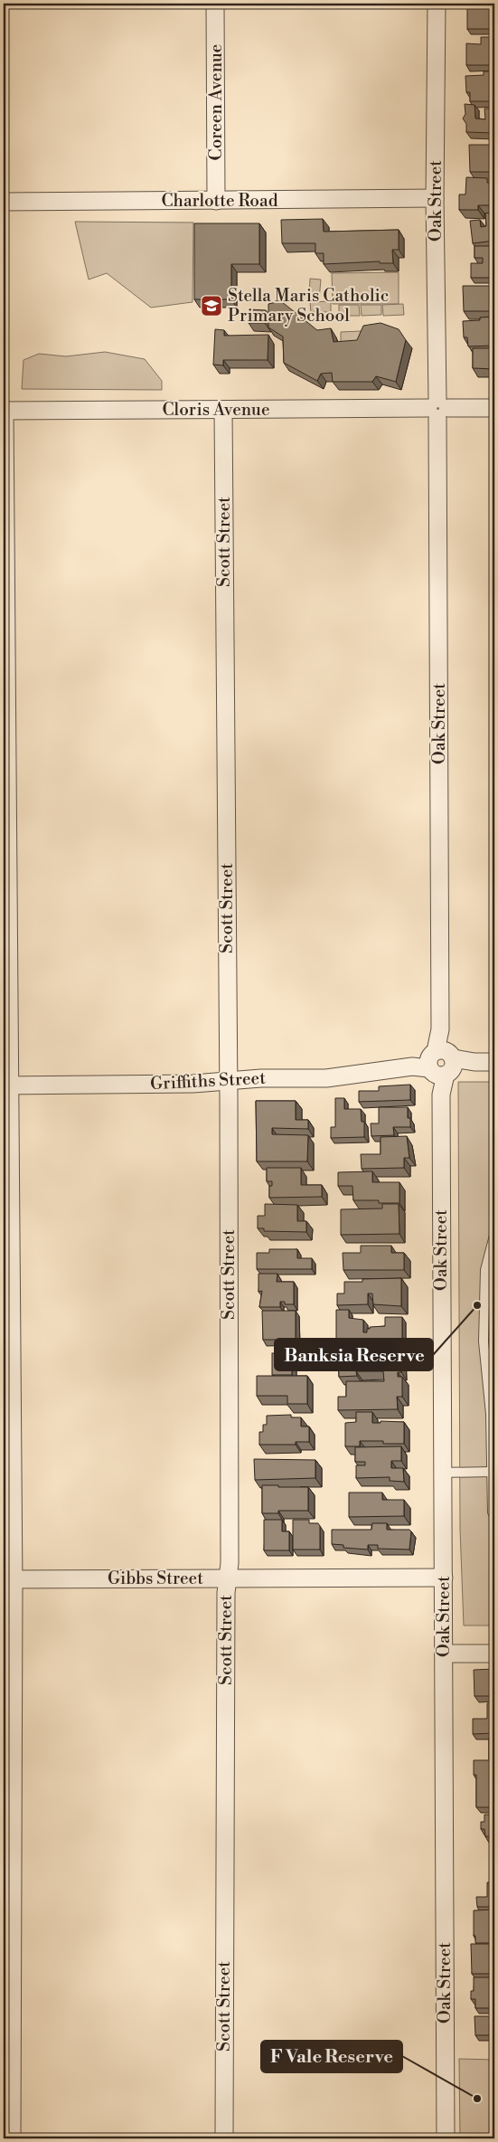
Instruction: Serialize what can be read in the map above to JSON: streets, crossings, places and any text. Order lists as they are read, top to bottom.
{
  "streets": {
    "street": [
      "Coreen Avenue",
      "Charlotte Road",
      "Oak Street",
      "Cloris Avenue",
      "Scott Street",
      "Griffiths Street",
      "Gibbs Street"
    ]
  },
  "crossings": [
    ["Coreen Avenue", "Charlotte Road"],
    ["Charlotte Road", "Oak Street"],
    ["Oak Street", "Cloris Avenue"],
    ["Oak Street", "Griffiths Street"],
    ["Oak Street", "Gibbs Street"],
    ["Cloris Avenue", "Scott Street"],
    ["Scott Street", "Griffiths Street"],
    ["Scott Street", "Gibbs Street"]
  ],
  "places": {
    "school or university": ["Stella Maris Catholic Primary School"],
    "other": ["Banksia Reserve", "F Vale Reserve"]
  }
}
